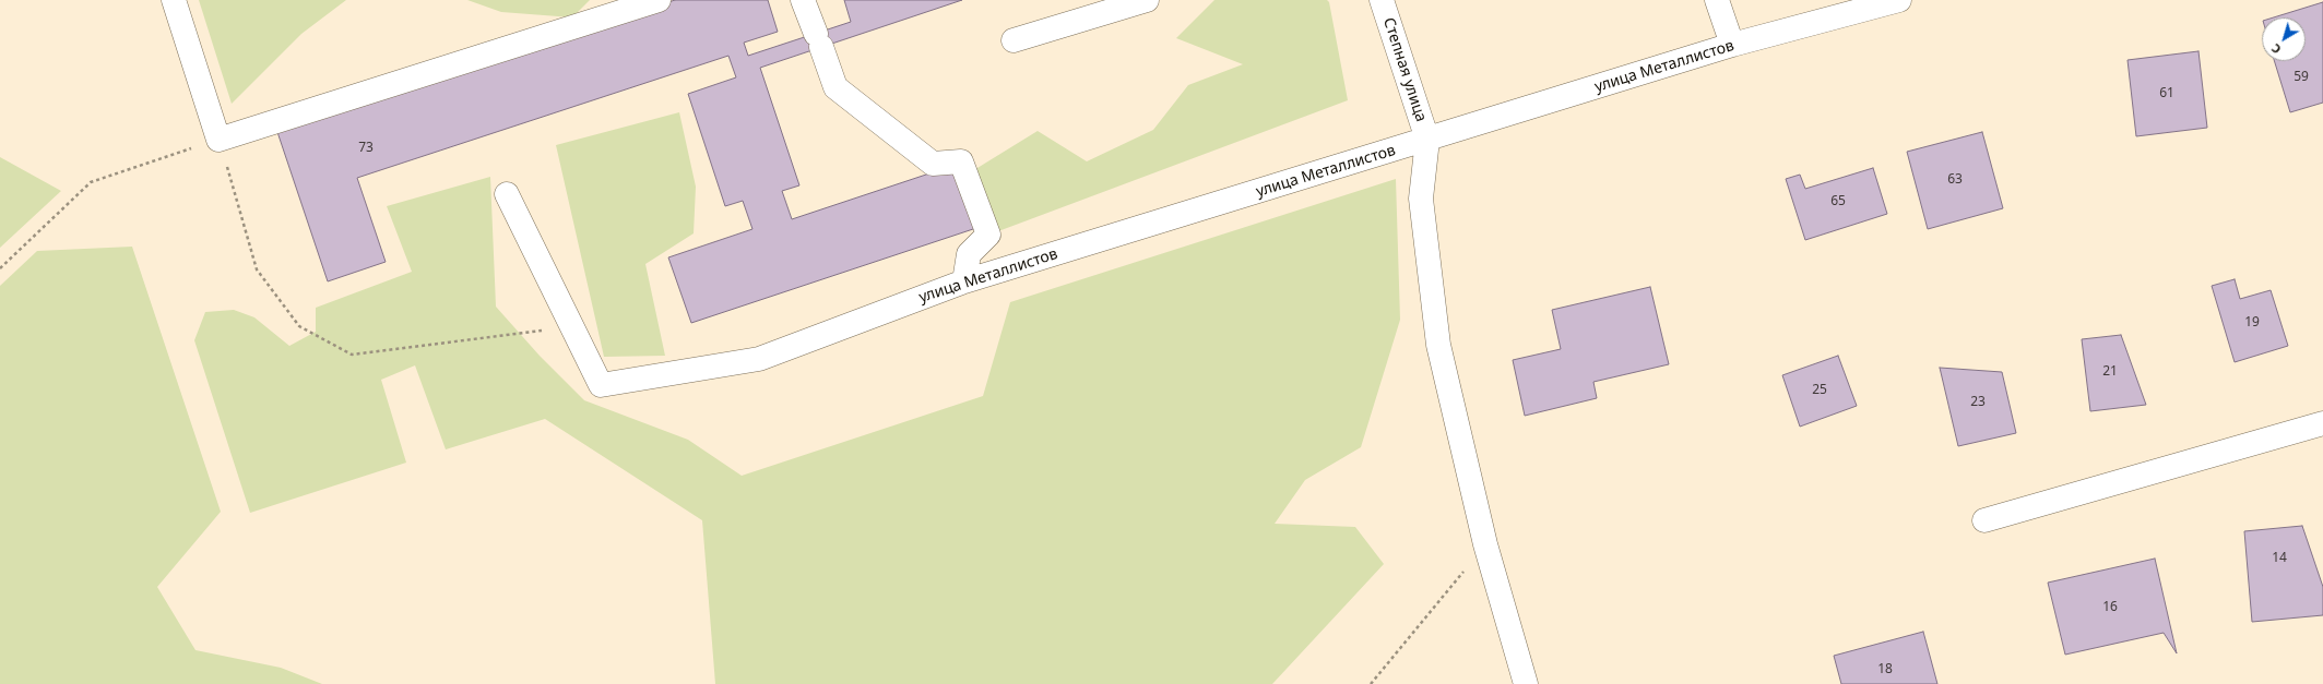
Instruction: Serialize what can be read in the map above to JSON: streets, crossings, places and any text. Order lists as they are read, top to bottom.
{
  "streets": {
    "street": ["улица Металлистов", "Степная улица"]
  },
  "crossings": [
    ["улица Металлистов", "Степная улица"]
  ],
  "house_numbers": [
    "59",
    "61",
    "73",
    "63",
    "65",
    "19",
    "21",
    "25",
    "23",
    "14",
    "16",
    "18"
  ],
  "north": "bottom left"
}
